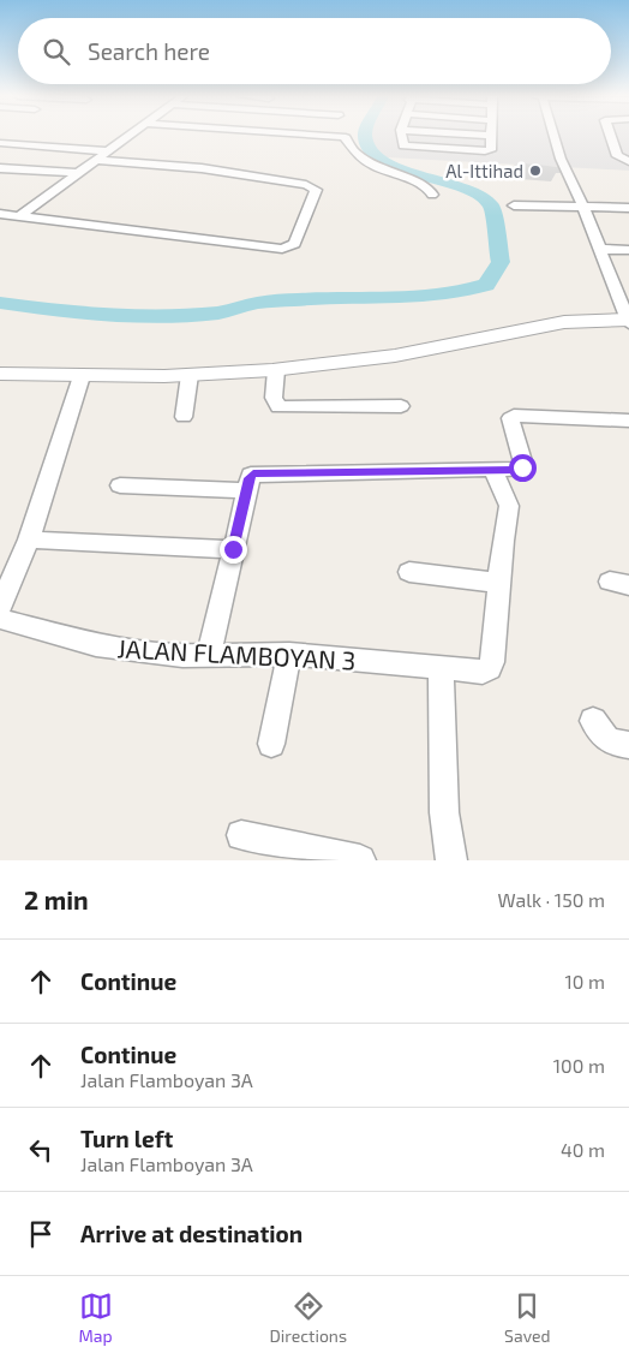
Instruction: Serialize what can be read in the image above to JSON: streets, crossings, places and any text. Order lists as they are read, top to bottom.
{
  "streets": {
    "street": ["JALAN FLAMBOYAN 3"]
  },
  "places": ["Al-Ittihad"],
  "page": {
    "search": "Search here",
    "heading": ["2 min", "Walk · 150 m"],
    "list": [
      ["Continue", "10 m"],
      ["Continue", "Jalan Flamboyan 3A", "100 m"],
      ["Turn left", "Jalan Flamboyan 3A", "40 m"],
      "Arrive at destination"
    ],
    "nav": ["Map", "Directions", "Saved"]
  }
}
